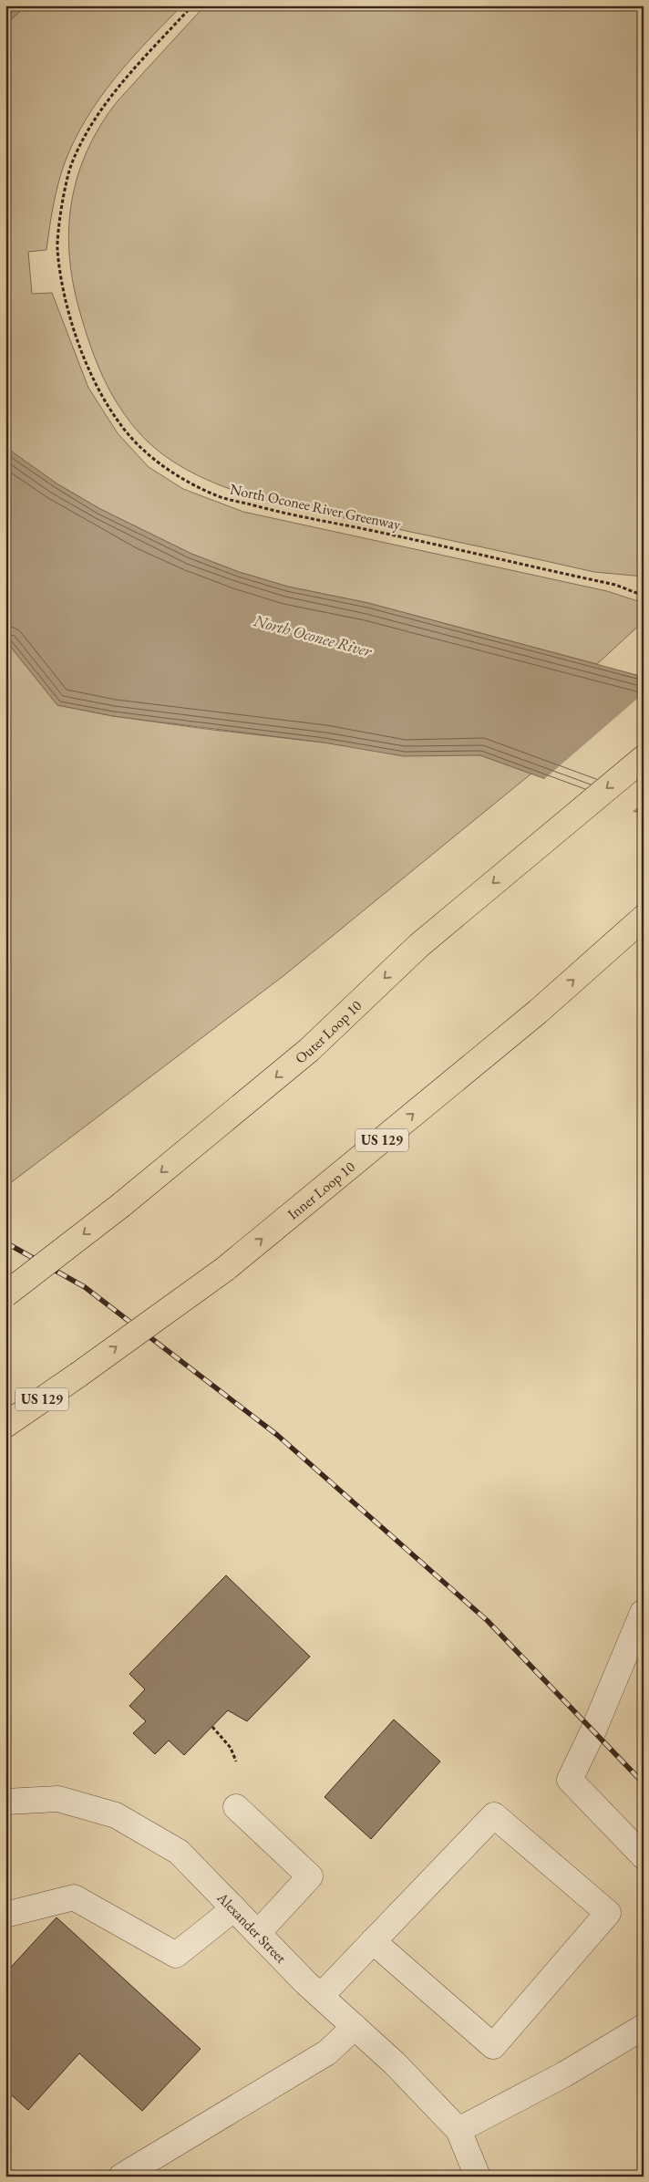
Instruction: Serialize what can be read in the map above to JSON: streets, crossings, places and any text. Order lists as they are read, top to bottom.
{
  "streets": {
    "highway": ["Outer Loop 10", "US 129", "Inner Loop 10"],
    "street": ["Alexander Street"],
    "path": ["North Oconee River Greenway"]
  },
  "one_way": ["Outer Loop 10", "Inner Loop 10"],
  "water": ["North Oconee River"]
}
